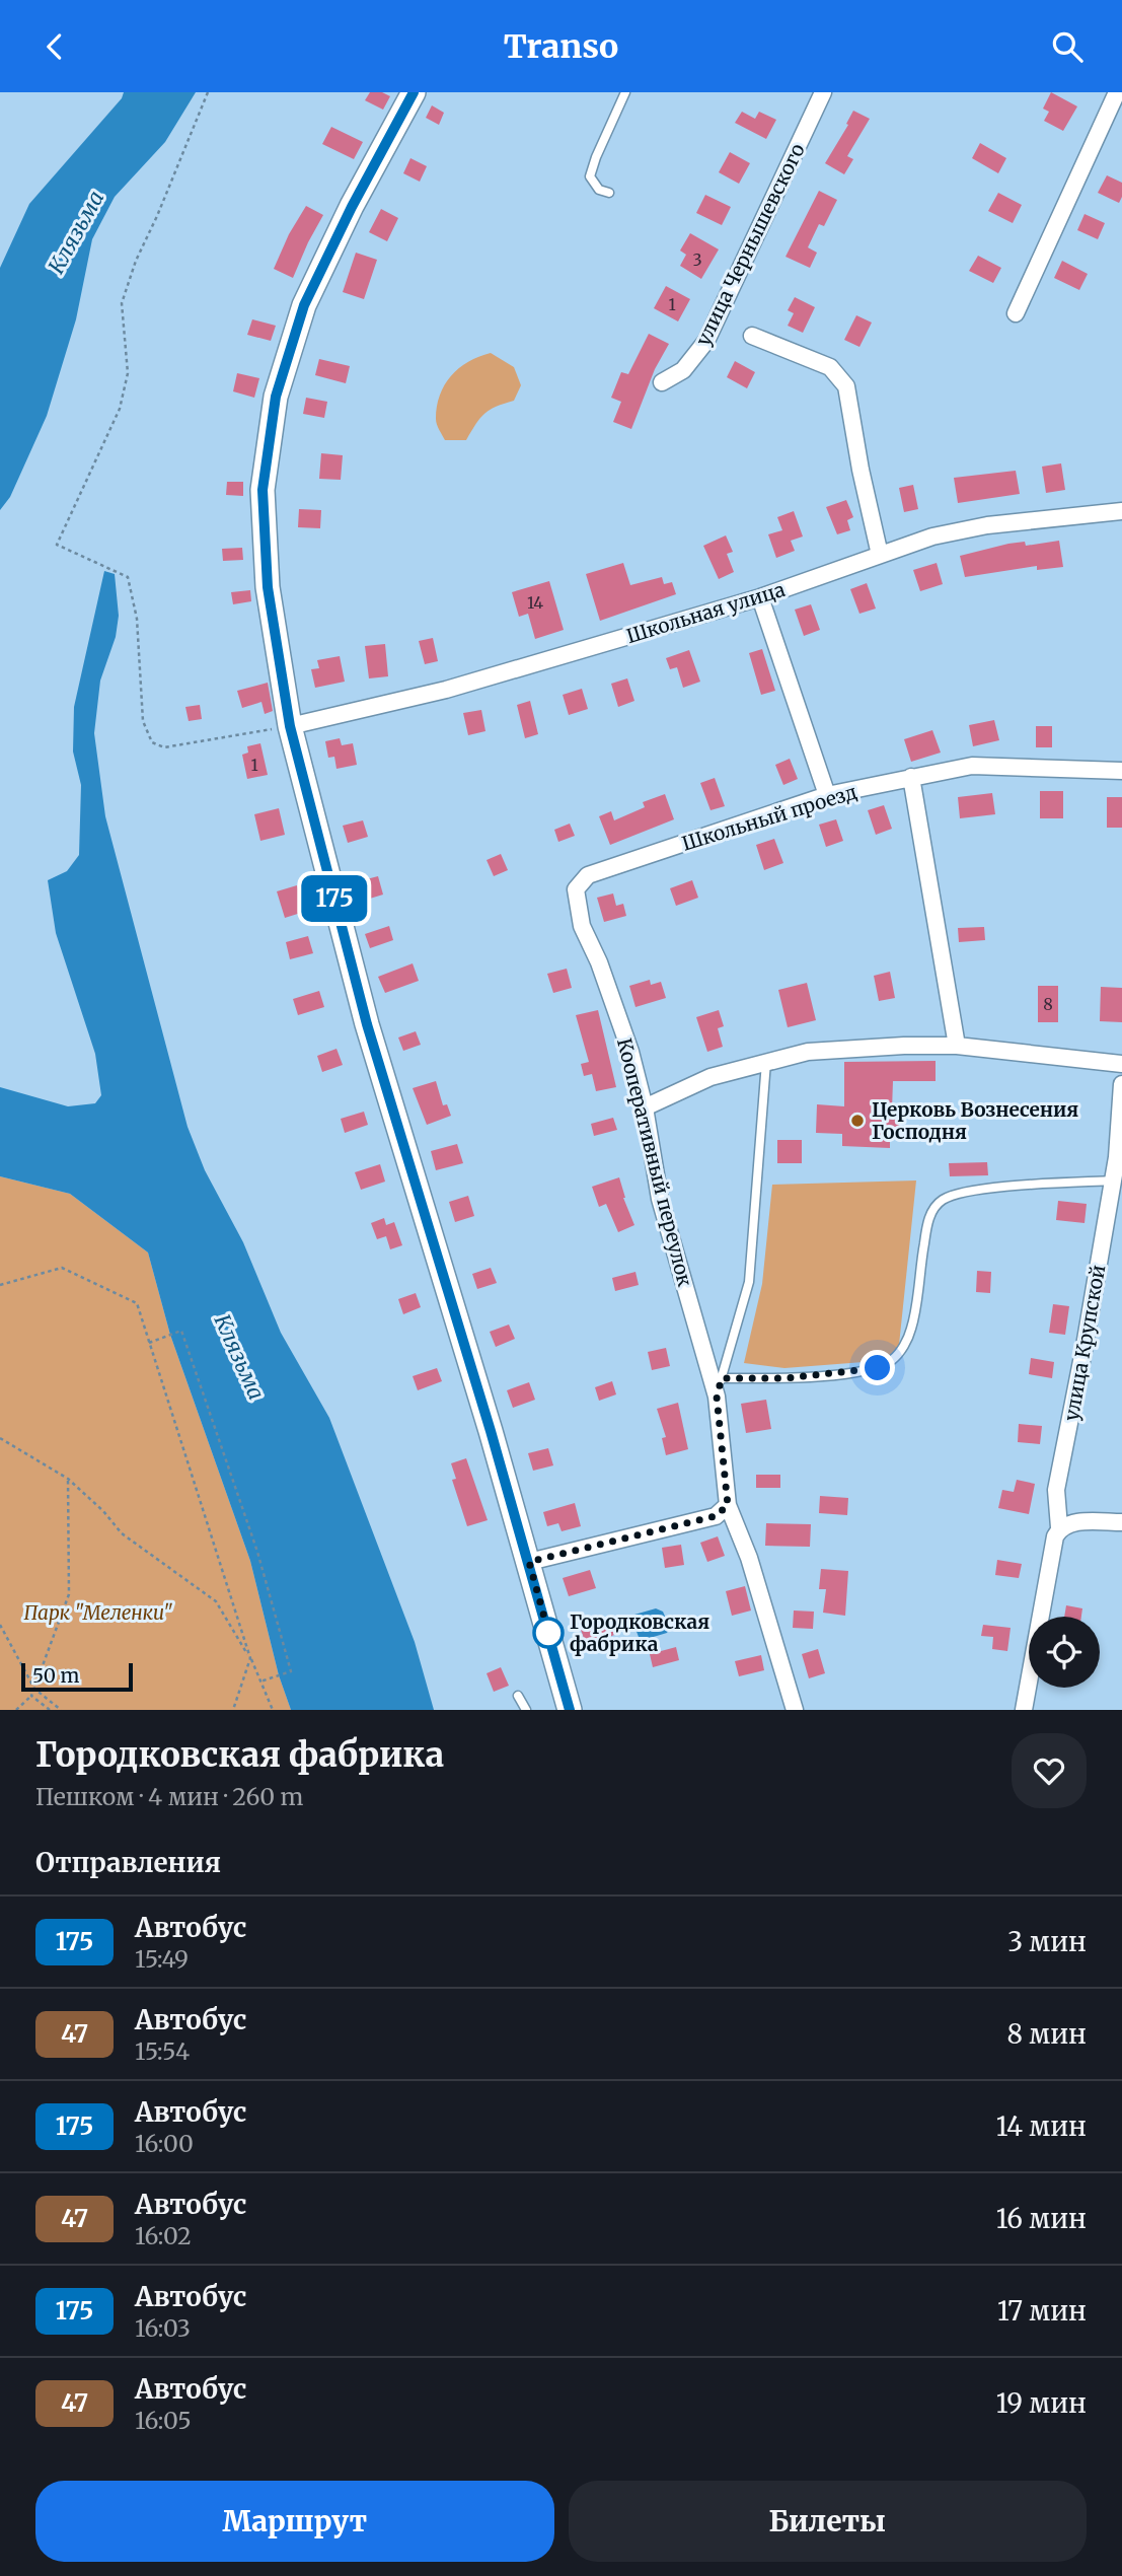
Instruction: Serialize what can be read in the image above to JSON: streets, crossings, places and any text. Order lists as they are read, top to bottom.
{
  "streets": {
    "street": [
      "улица Чернышевского",
      "Школьная улица",
      "Школьный проезд",
      "Кооперативный переулок",
      "улица Крупской"
    ]
  },
  "crossings": [
    ["Школьный проезд", "Кооперативный переулок"]
  ],
  "water": ["Клязьма"],
  "parks": ["Парк \"Меленки\""],
  "places": ["Церковь Вознесения Господня", "Городковская фабрика"],
  "lines": ["bus line 175"],
  "house_numbers": [
    "3",
    "1",
    "14",
    "1",
    "8"
  ],
  "scale_bar": "50 m",
  "page": {
    "header": "Transo",
    "on_map": "175",
    "scale": "50 m",
    "heading": [
      ["Городковская фабрика", "Пешком · 4 мин · 260 m"],
      "Отправления"
    ],
    "list": [
      {
        "mark": "175",
        "name": "Автобус",
        "note": "15:49",
        "value": "3 мин"
      },
      {
        "mark": "47",
        "name": "Автобус",
        "note": "15:54",
        "value": "8 мин"
      },
      {
        "mark": "175",
        "name": "Автобус",
        "note": "16:00",
        "value": "14 мин"
      },
      {
        "mark": "47",
        "name": "Автобус",
        "note": "16:02",
        "value": "16 мин"
      },
      {
        "mark": "175",
        "name": "Автобус",
        "note": "16:03",
        "value": "17 мин"
      },
      {
        "mark": "47",
        "name": "Автобус",
        "note": "16:05",
        "value": "19 мин"
      }
    ],
    "buttons": ["Маршрут", "Билеты"]
  }
}
